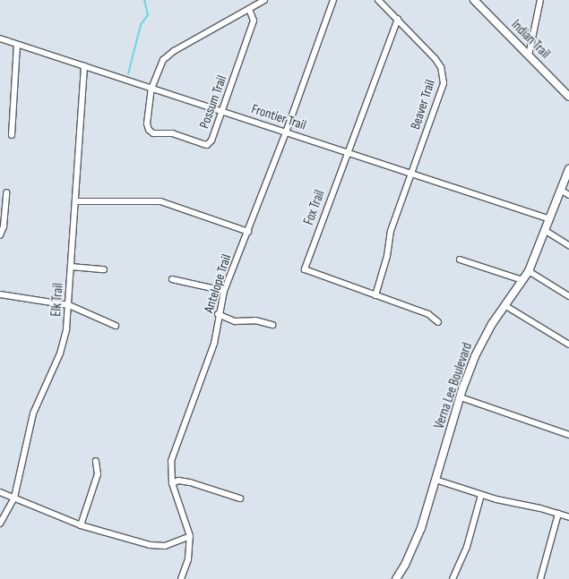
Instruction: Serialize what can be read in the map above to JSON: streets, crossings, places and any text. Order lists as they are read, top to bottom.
{
  "streets": {
    "street": [
      "Indian Trail",
      "Possum Trail",
      "Beaver Trail",
      "Frontier Trail",
      "Fox Trail",
      "Antelope Trail",
      "Elk Trail",
      "Verna Lee Boulevard"
    ]
  },
  "crossings": [
    ["Possum Trail", "Frontier Trail"],
    ["Beaver Trail", "Frontier Trail"],
    ["Beaver Trail", "Fox Trail"],
    ["Frontier Trail", "Fox Trail"],
    ["Frontier Trail", "Antelope Trail"],
    ["Frontier Trail", "Elk Trail"],
    ["Frontier Trail", "Verna Lee Boulevard"]
  ]
}
